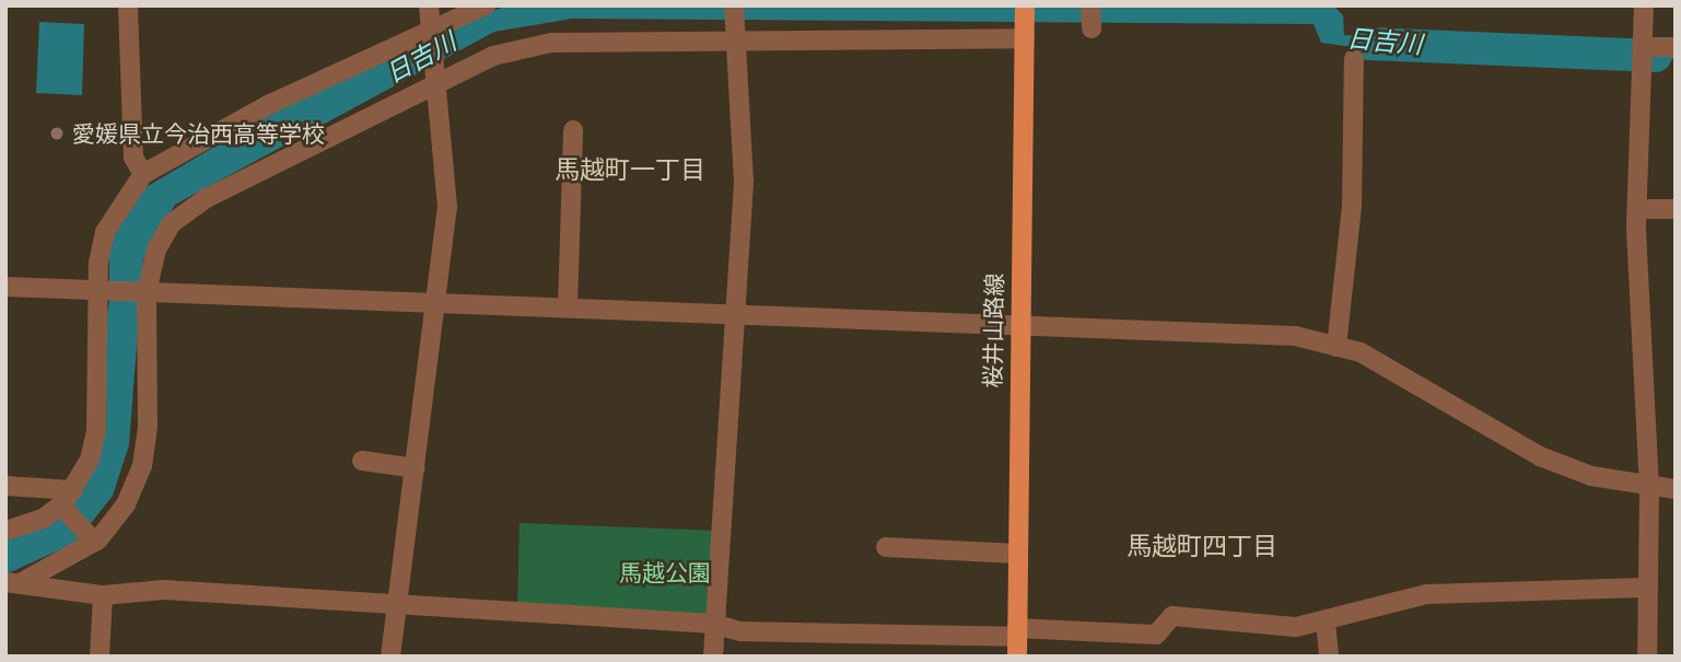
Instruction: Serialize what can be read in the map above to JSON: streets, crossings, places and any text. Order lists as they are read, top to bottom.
{
  "streets": {
    "main road": ["桜井山路線"]
  },
  "districts": ["馬越町一丁目", "馬越町四丁目"],
  "water": ["日吉川"],
  "parks": ["馬越公園"],
  "places": ["愛媛県立今治西高等学校"]
}
